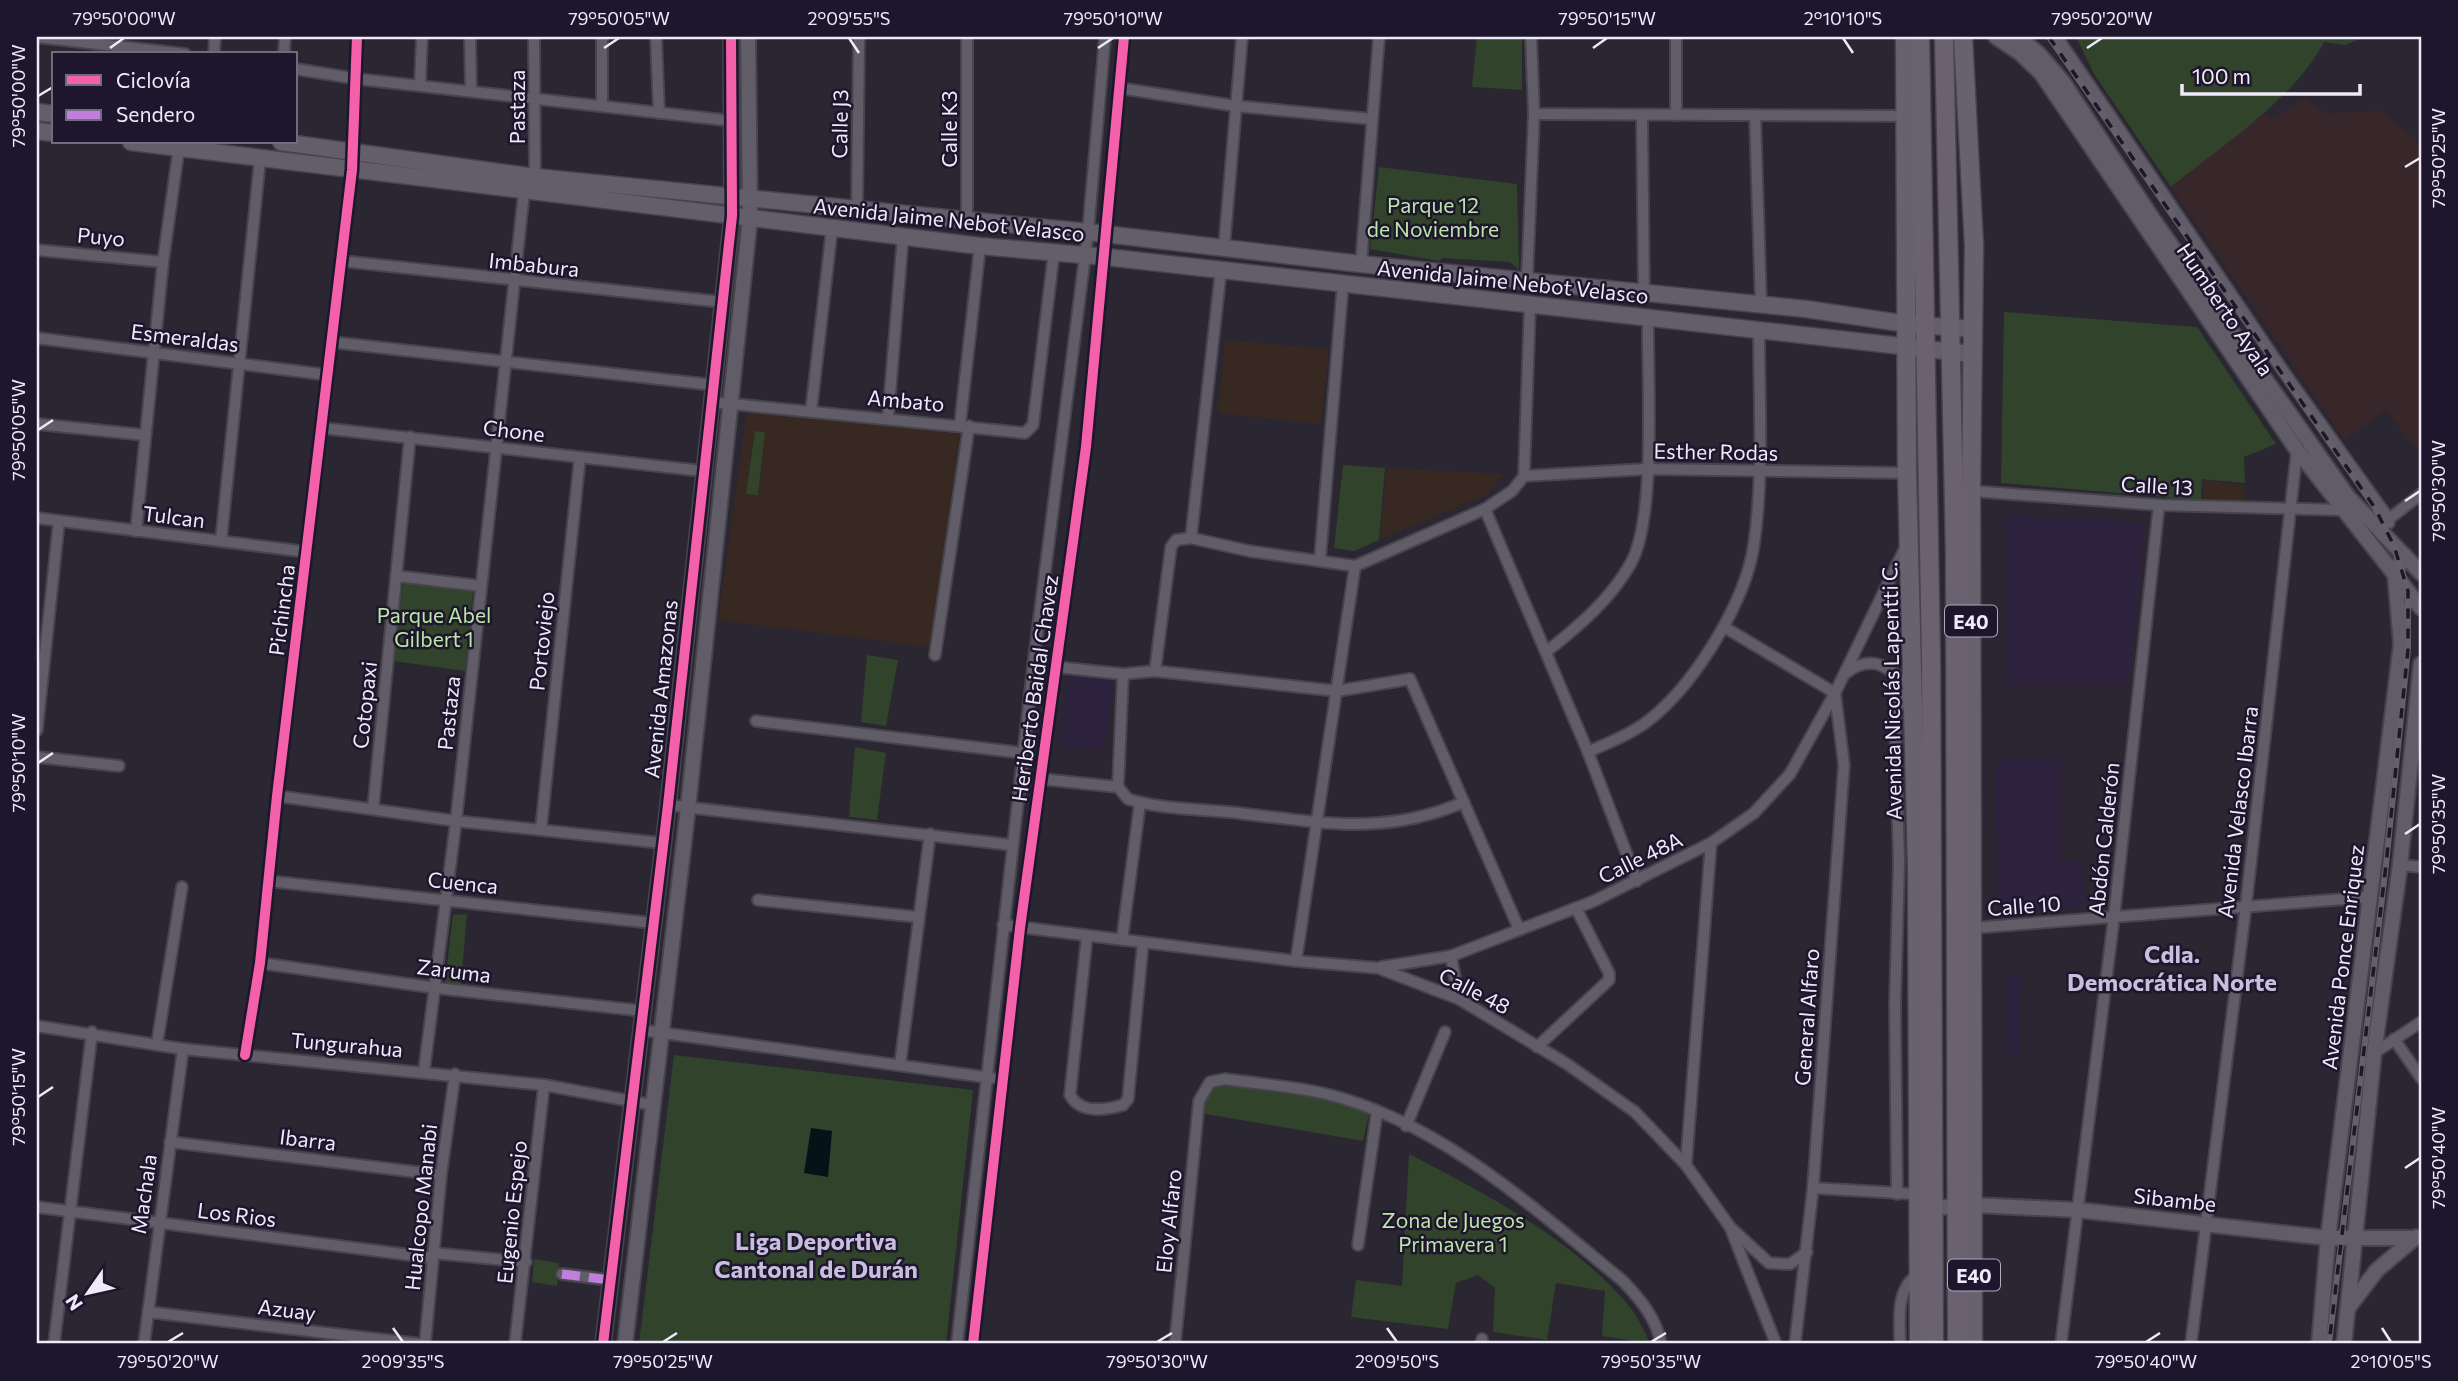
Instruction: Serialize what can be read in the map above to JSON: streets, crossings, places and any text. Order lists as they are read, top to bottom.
{
  "streets": {
    "highway": ["E40", "Avenida Nicolás Lapentti C."],
    "main road": ["Avenida Jaime Nebot Velasco"],
    "street": [
      "Pastaza",
      "Calle J3",
      "Calle K3",
      "Puyo",
      "Imbabura",
      "Humberto Ayala",
      "Esmeraldas",
      "Ambato",
      "Chone",
      "Esther Rodas",
      "Calle 13",
      "Tulcan",
      "Pichincha",
      "Portoviejo",
      "Heriberto Baidal Chavez",
      "Avenida Amazonas",
      "Cotopaxi",
      "Avenida Velasco Ibarra",
      "Abdón Calderón",
      "Calle 48A",
      "Cuenca",
      "Calle 10",
      "Avenida Ponce Enriquez",
      "Zaruma",
      "Calle 48",
      "General Alfaro",
      "Tungurahua",
      "Ibarra",
      "Machala",
      "Sibambe",
      "Hualcopo Manabi",
      "Eugenio Espejo",
      "Los Rios",
      "Eloy Alfaro",
      "Azuay"
    ]
  },
  "crossings": [
    ["Pastaza", "Avenida Jaime Nebot Velasco"],
    ["Pastaza", "Imbabura"],
    ["Pastaza", "Chone"],
    ["Pastaza", "Cuenca"],
    ["Pastaza", "Zaruma"],
    ["Pastaza", "Tungurahua"],
    ["Calle J3", "Avenida Jaime Nebot Velasco"],
    ["Calle K3", "Avenida Jaime Nebot Velasco"],
    ["Avenida Jaime Nebot Velasco", "Ambato"],
    ["Avenida Jaime Nebot Velasco", "Pichincha"],
    ["Avenida Jaime Nebot Velasco", "E40"],
    ["Avenida Jaime Nebot Velasco", "Heriberto Baidal Chavez"],
    ["Avenida Jaime Nebot Velasco", "Avenida Amazonas"],
    ["Avenida Jaime Nebot Velasco", "Avenida Nicolás Lapentti C."],
    ["Imbabura", "Pichincha"],
    ["Imbabura", "Avenida Amazonas"],
    ["Humberto Ayala", "Calle 13"],
    ["Humberto Ayala", "Avenida Velasco Ibarra"],
    ["Humberto Ayala", "Avenida Ponce Enriquez"],
    ["Esmeraldas", "Pichincha"],
    ["Ambato", "Avenida Amazonas"],
    ["Chone", "Pichincha"],
    ["Chone", "Portoviejo"],
    ["Chone", "Avenida Amazonas"],
    ["Chone", "Cotopaxi"],
    ["Esther Rodas", "Avenida Nicolás Lapentti C."],
    ["Calle 13", "E40"],
    ["Calle 13", "Avenida Velasco Ibarra"],
    ["Calle 13", "Abdón Calderón"],
    ["Tulcan", "Pichincha"],
    ["Pichincha", "Cuenca"],
    ["Pichincha", "Zaruma"],
    ["Pichincha", "Tungurahua"],
    ["E40", "Calle 10"],
    ["E40", "Sibambe"],
    ["Heriberto Baidal Chavez", "Calle 48"],
    ["Avenida Amazonas", "Cuenca"],
    ["Avenida Amazonas", "Zaruma"],
    ["Avenida Amazonas", "Tungurahua"],
    ["Avenida Nicolás Lapentti C.", "Calle 48A"],
    ["Avenida Nicolás Lapentti C.", "Sibambe"],
    ["Avenida Velasco Ibarra", "Calle 10"],
    ["Avenida Velasco Ibarra", "Sibambe"],
    ["Abdón Calderón", "Calle 10"],
    ["Abdón Calderón", "Sibambe"],
    ["Calle 48A", "Calle 48"],
    ["Calle 48A", "General Alfaro"],
    ["Calle 10", "Avenida Ponce Enriquez"],
    ["Avenida Ponce Enriquez", "Sibambe"],
    ["Tungurahua", "Machala"],
    ["Tungurahua", "Hualcopo Manabi"],
    ["Tungurahua", "Eugenio Espejo"],
    ["Ibarra", "Machala"],
    ["Ibarra", "Hualcopo Manabi"],
    ["Machala", "Los Rios"],
    ["Machala", "Azuay"],
    ["Hualcopo Manabi", "Los Rios"],
    ["Hualcopo Manabi", "Azuay"],
    ["Eugenio Espejo", "Los Rios"]
  ],
  "districts": ["Cdla. Democrática Norte", "Liga Deportiva Cantonal de Durán"],
  "parks": ["Parque 12 de Noviembre", "Parque Abel Gilbert 1", "Zona de Juegos Primavera 1"],
  "legend": ["Ciclovía", "Sendero"],
  "scale_bar": "100 m",
  "north": "bottom left",
  "coordinates": [
    "79°50'00\"W",
    "79°50'05\"W",
    "2°09'55\"S",
    "79°50'10\"W",
    "79°50'15\"W",
    "2°10'10\"S",
    "79°50'20\"W",
    "79°50'25\"W",
    "79°50'30\"W",
    "79°50'35\"W",
    "79°50'40\"W",
    "2°09'35\"S",
    "2°09'50\"S",
    "2°10'05\"S"
  ]
}
